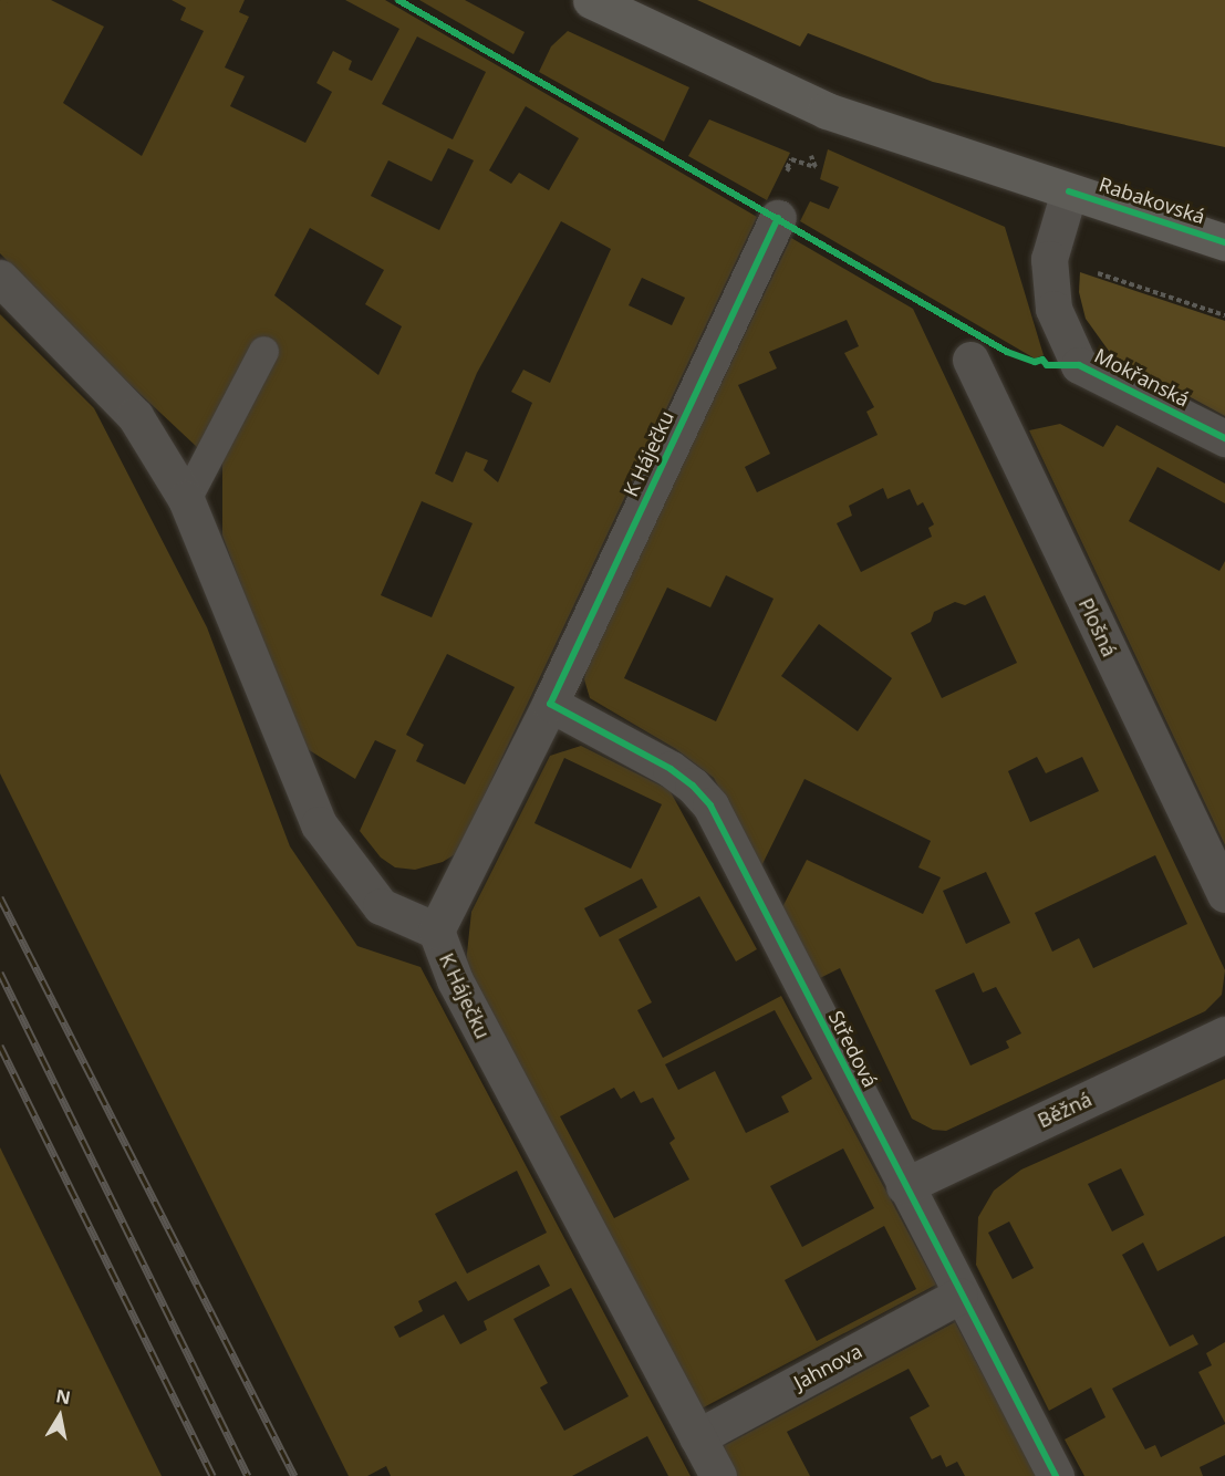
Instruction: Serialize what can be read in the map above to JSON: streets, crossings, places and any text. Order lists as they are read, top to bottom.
{
  "streets": {
    "main road": ["Rabakovská"],
    "street": [
      "Mokřanská",
      "K Háječku",
      "Plošná",
      "Středová",
      "Běžná",
      "Jahnova"
    ]
  },
  "crossings": [
    ["Rabakovská", "Mokřanská"],
    ["K Háječku", "Středová"],
    ["K Háječku", "Jahnova"],
    ["Středová", "Běžná"],
    ["Středová", "Jahnova"]
  ],
  "north": "top"
}
